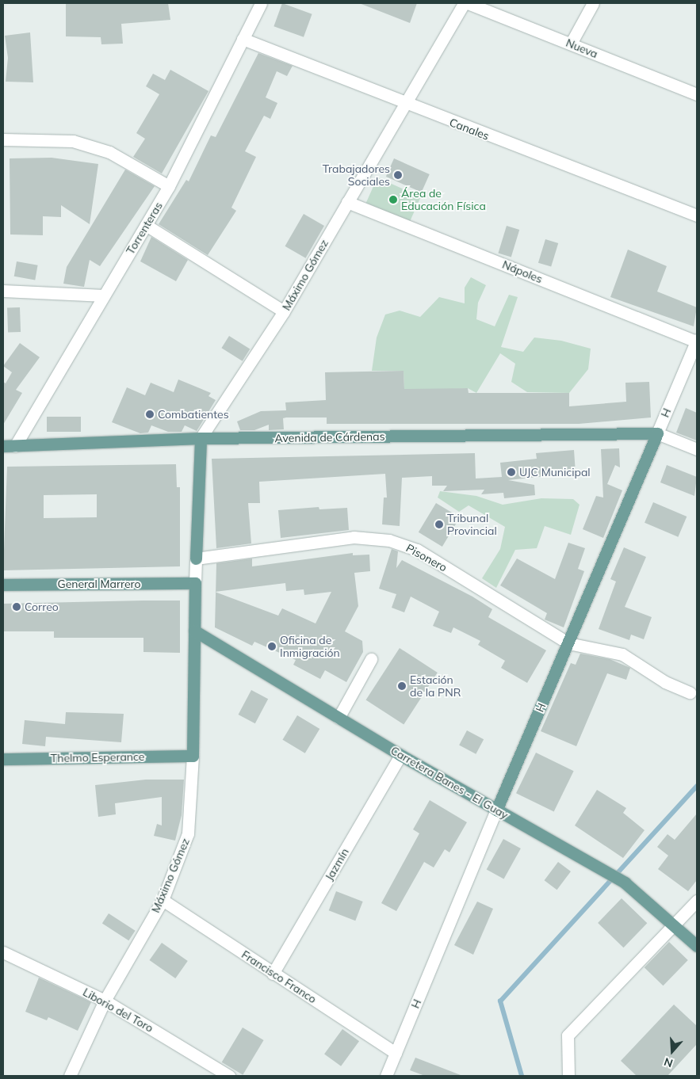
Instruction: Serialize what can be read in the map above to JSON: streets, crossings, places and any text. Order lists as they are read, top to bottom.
{
  "streets": {
    "main road": [
      "Máximo Gómez",
      "H",
      "Avenida de Cárdenas",
      "General Marrero",
      "Thelmo Esperance",
      "Carretera Banes - El Guay"
    ],
    "street": [
      "Nueva",
      "Canales",
      "Torrenteras",
      "Nápoles",
      "Pisonero",
      "Jazmín",
      "Francisco Franco",
      "Liborio del Toro"
    ]
  },
  "crossings": [
    ["Canales", "Torrenteras"],
    ["Canales", "Máximo Gómez"],
    ["Torrenteras", "Avenida de Cárdenas"],
    ["Nápoles", "Máximo Gómez"],
    ["Nápoles", "H"],
    ["Máximo Gómez", "Avenida de Cárdenas"],
    ["Máximo Gómez", "General Marrero"],
    ["Máximo Gómez", "Thelmo Esperance"],
    ["Máximo Gómez", "Carretera Banes - El Guay"],
    ["Máximo Gómez", "Francisco Franco"],
    ["Máximo Gómez", "Liborio del Toro"],
    ["H", "Avenida de Cárdenas"],
    ["H", "Pisonero"],
    ["H", "Carretera Banes - El Guay"],
    ["H", "Francisco Franco"],
    ["Carretera Banes - El Guay", "Jazmín"],
    ["Jazmín", "Francisco Franco"]
  ],
  "places": [
    "Trabajadores Sociales",
    "Área de Educación Física",
    "Combatientes",
    "UJC Municipal",
    "Tribunal Provincial",
    "Correo",
    "Oficina de Inmigración",
    "Estación de la PNR"
  ],
  "north": "bottom"
}
